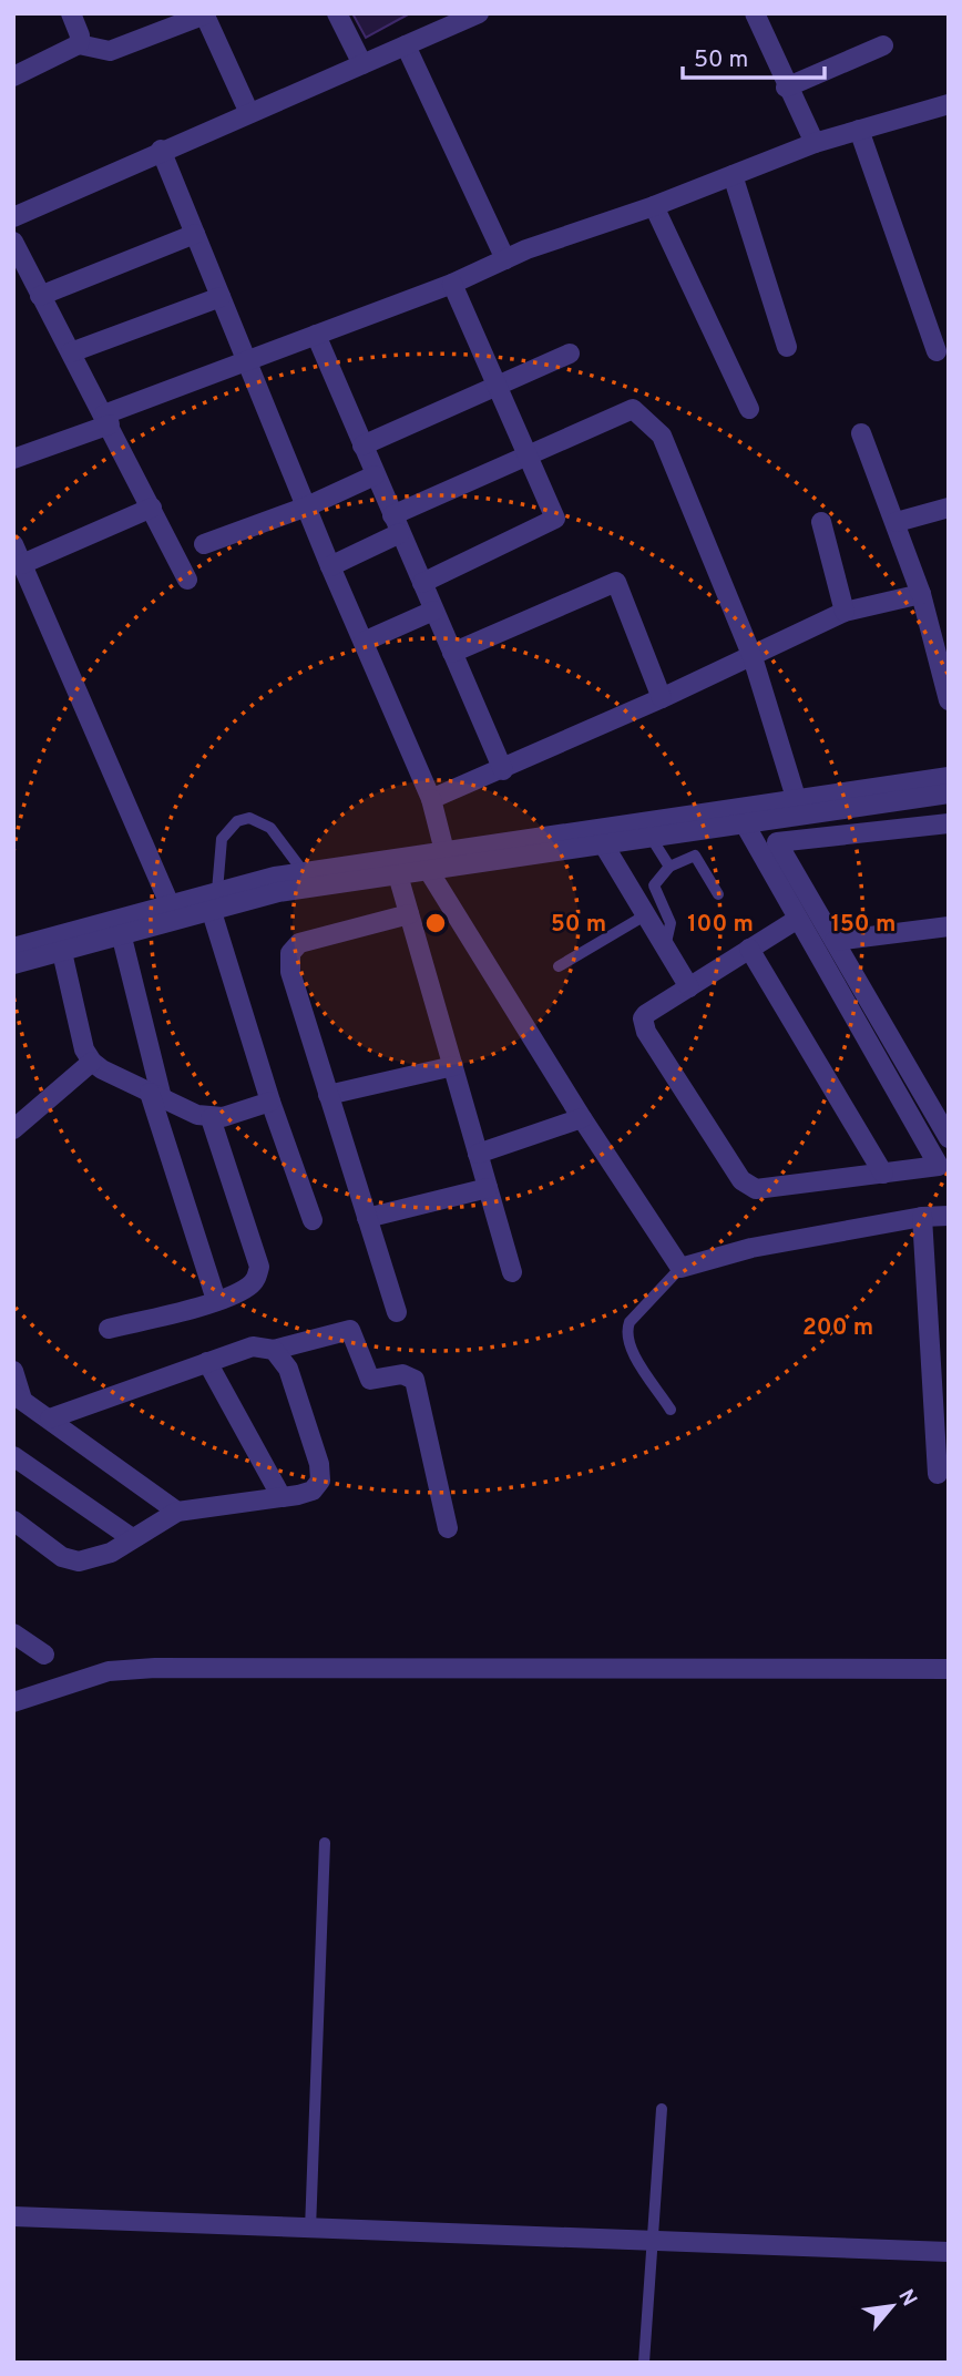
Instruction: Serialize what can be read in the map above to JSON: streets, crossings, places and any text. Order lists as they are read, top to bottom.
{
  "scale_bar": "50 m",
  "north": "top right",
  "rings": [
    "50 m",
    "100 m",
    "150 m",
    "200 m"
  ]
}
